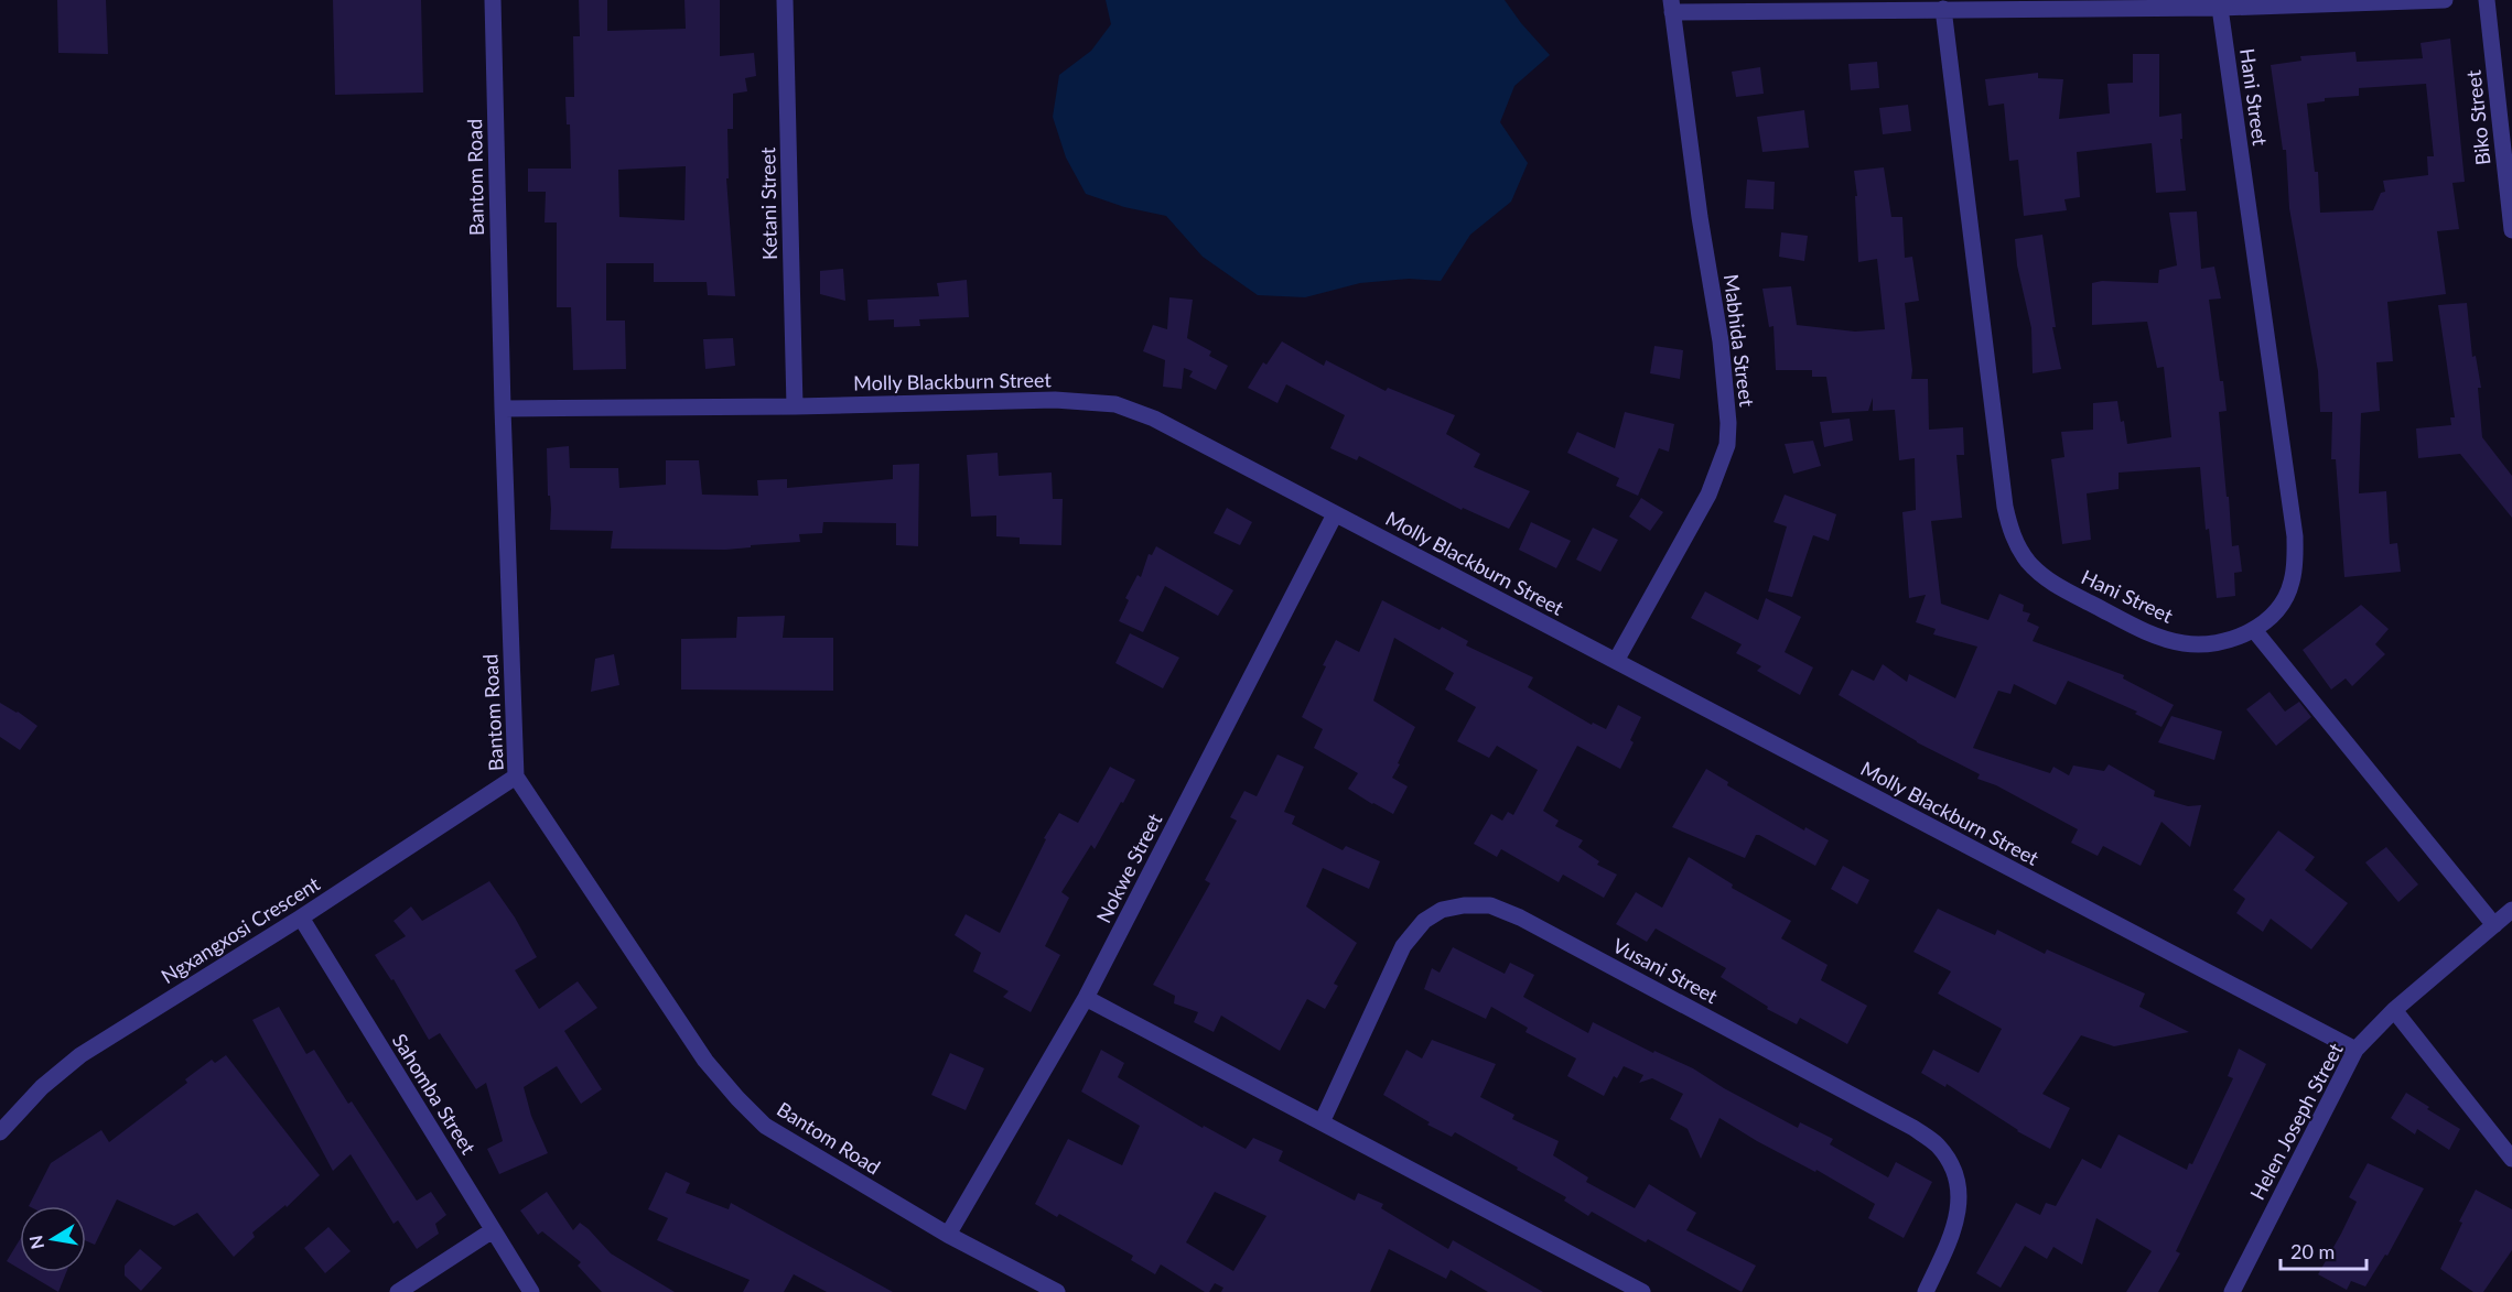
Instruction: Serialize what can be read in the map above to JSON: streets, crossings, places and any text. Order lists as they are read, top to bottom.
{
  "streets": {
    "street": [
      "Hani Street",
      "Biko Street",
      "Bantom Road",
      "Ketani Street",
      "Mabhida Street",
      "Molly Blackburn Street",
      "Nokwe Street",
      "Ngxangxosi Crescent",
      "Vusani Street",
      "Sahomba Street",
      "Helen Joseph Street"
    ]
  },
  "crossings": [
    ["Bantom Road", "Molly Blackburn Street"],
    ["Bantom Road", "Nokwe Street"],
    ["Bantom Road", "Ngxangxosi Crescent"],
    ["Ketani Street", "Molly Blackburn Street"],
    ["Mabhida Street", "Molly Blackburn Street"],
    ["Molly Blackburn Street", "Nokwe Street"],
    ["Molly Blackburn Street", "Helen Joseph Street"],
    ["Ngxangxosi Crescent", "Sahomba Street"]
  ],
  "scale_bar": "20 m",
  "north": "left"
}
